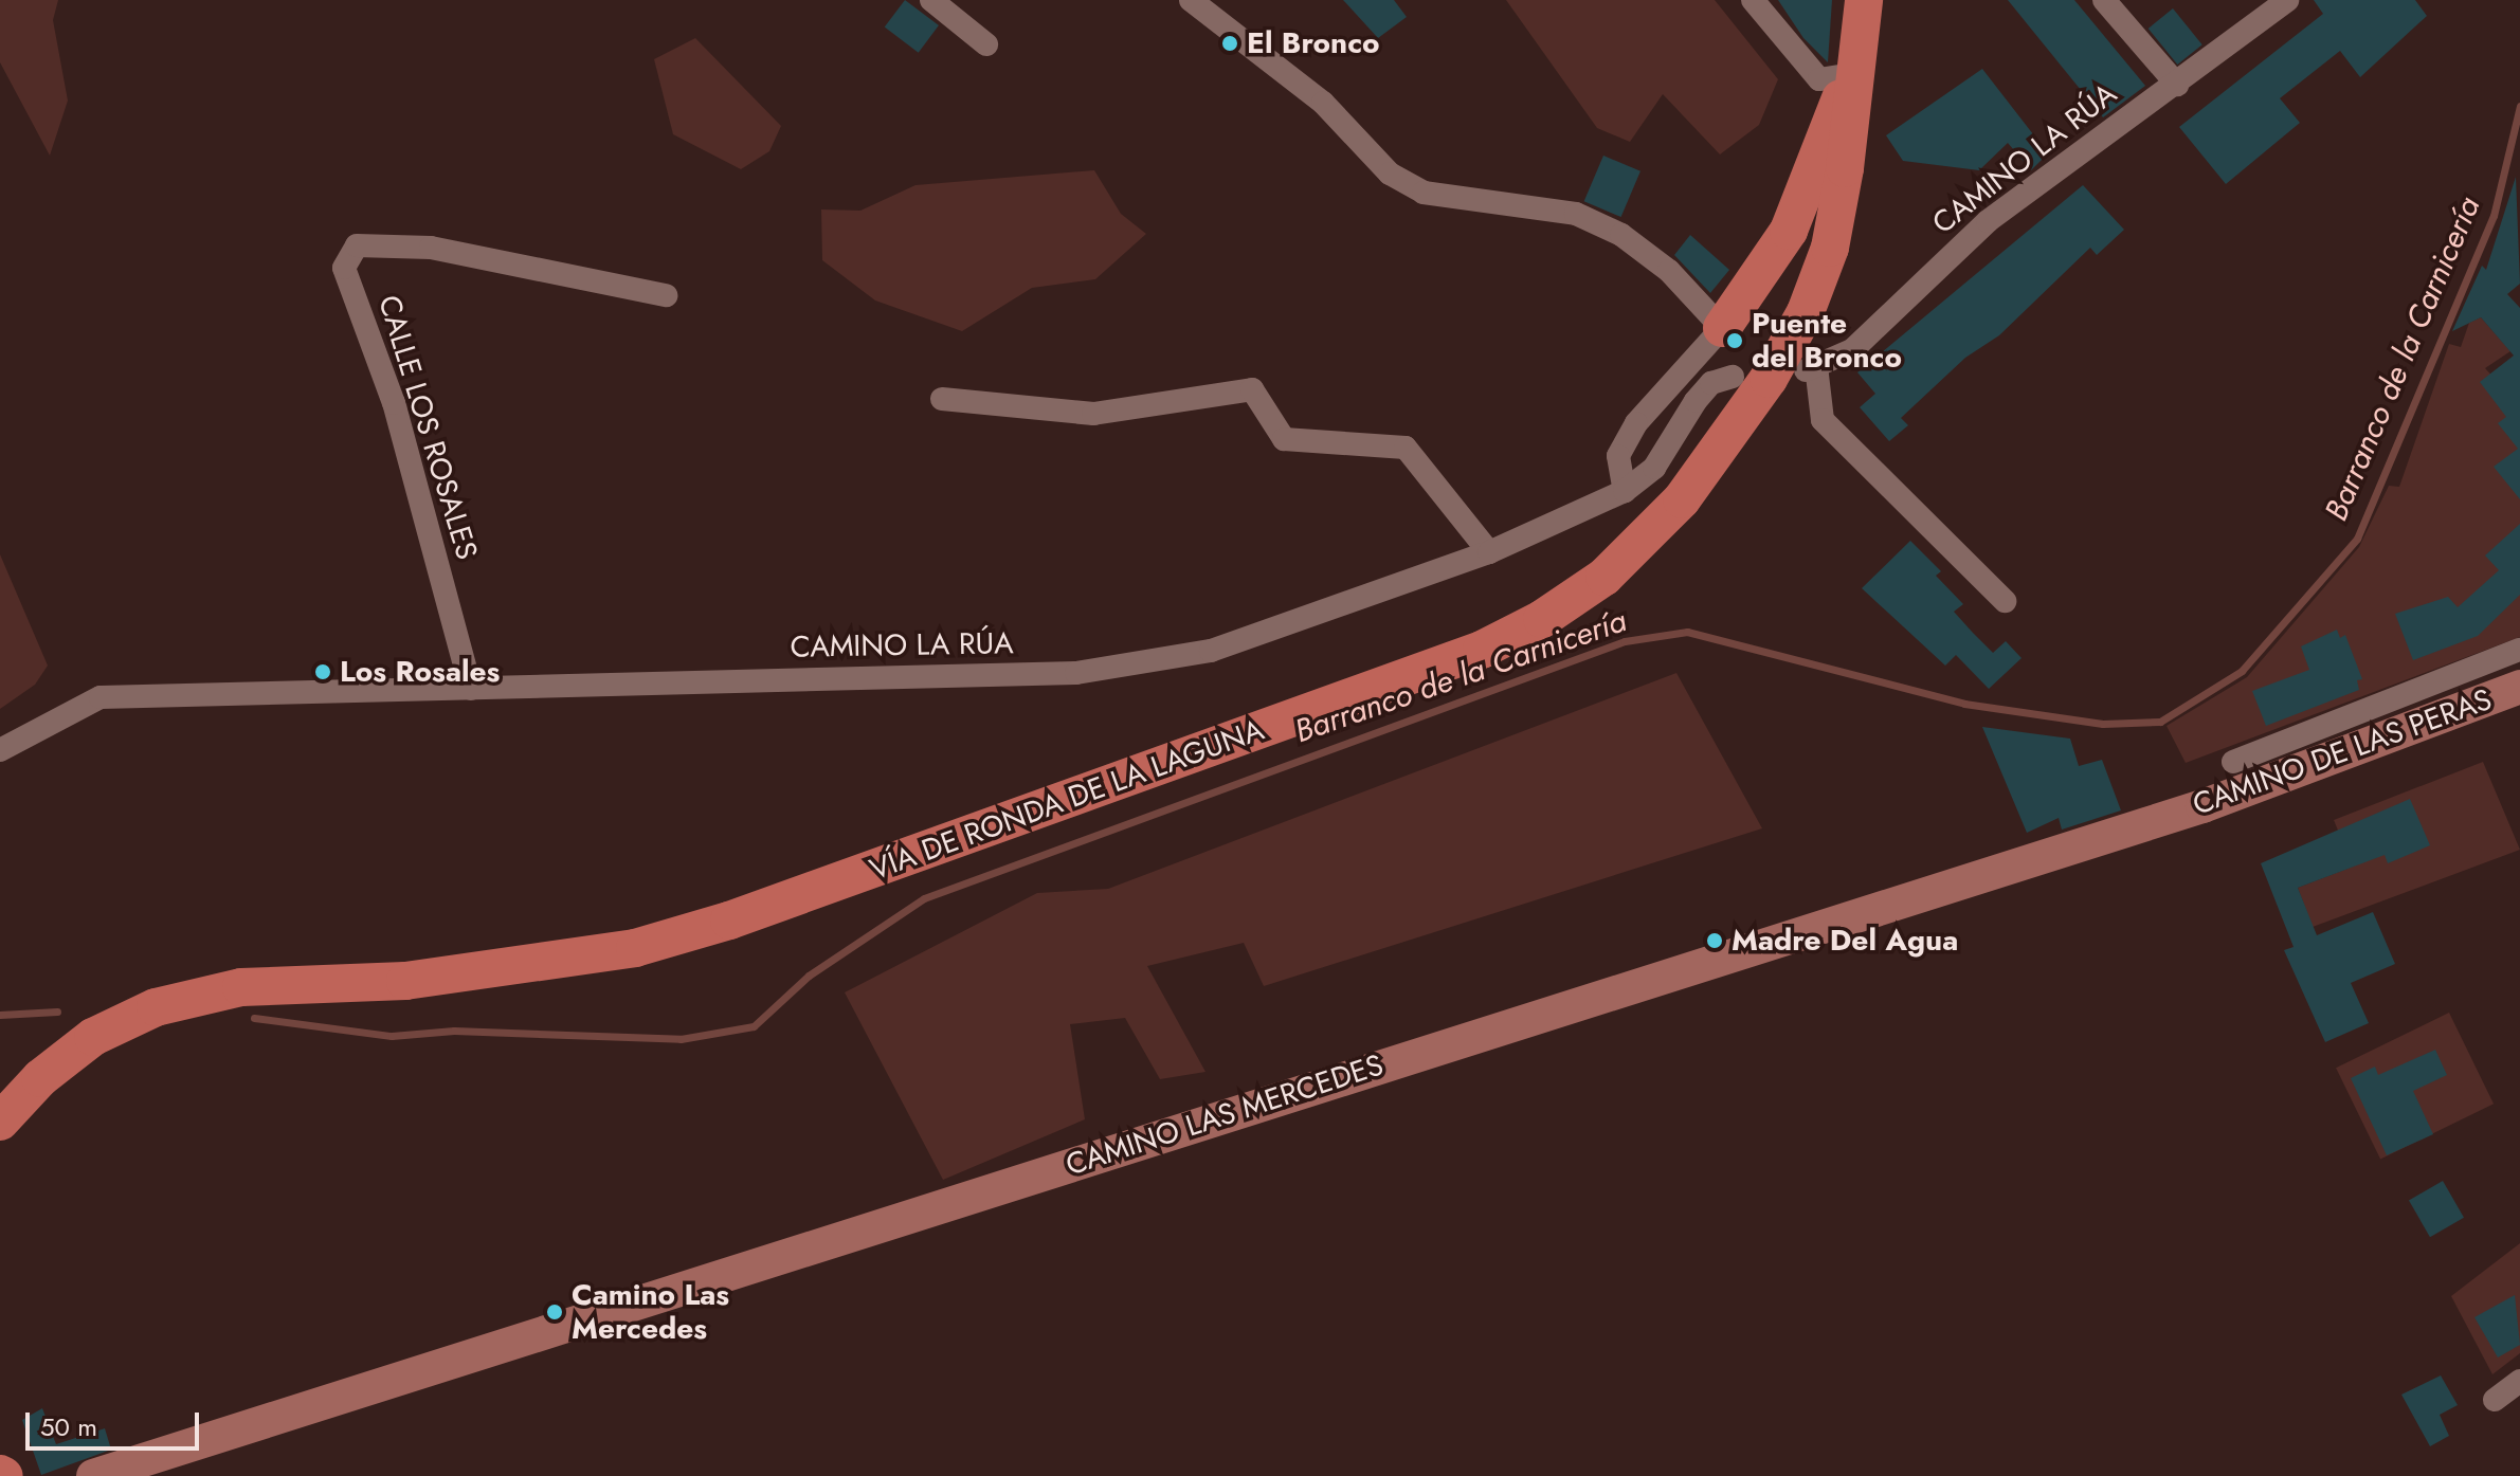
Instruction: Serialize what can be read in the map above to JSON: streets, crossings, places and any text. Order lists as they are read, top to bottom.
{
  "streets": {
    "main road": ["CAMINO DE LAS PERAS", "VÍA DE RONDA DE LA LAGUNA", "CAMINO LAS MERCEDES"],
    "street": ["CAMINO LA RÚA", "CALLE LOS ROSALES"]
  },
  "crossings": [
    ["CAMINO LA RÚA", "CALLE LOS ROSALES"],
    ["CAMINO DE LAS PERAS", "CAMINO LAS MERCEDES"]
  ],
  "water": ["Barranco de la Carnicería"],
  "places": [
    "El Bronco",
    "Puente del Bronco",
    "Los Rosales",
    "Madre Del Agua",
    "Camino Las Mercedes"
  ],
  "scale_bar": "50 m"
}
